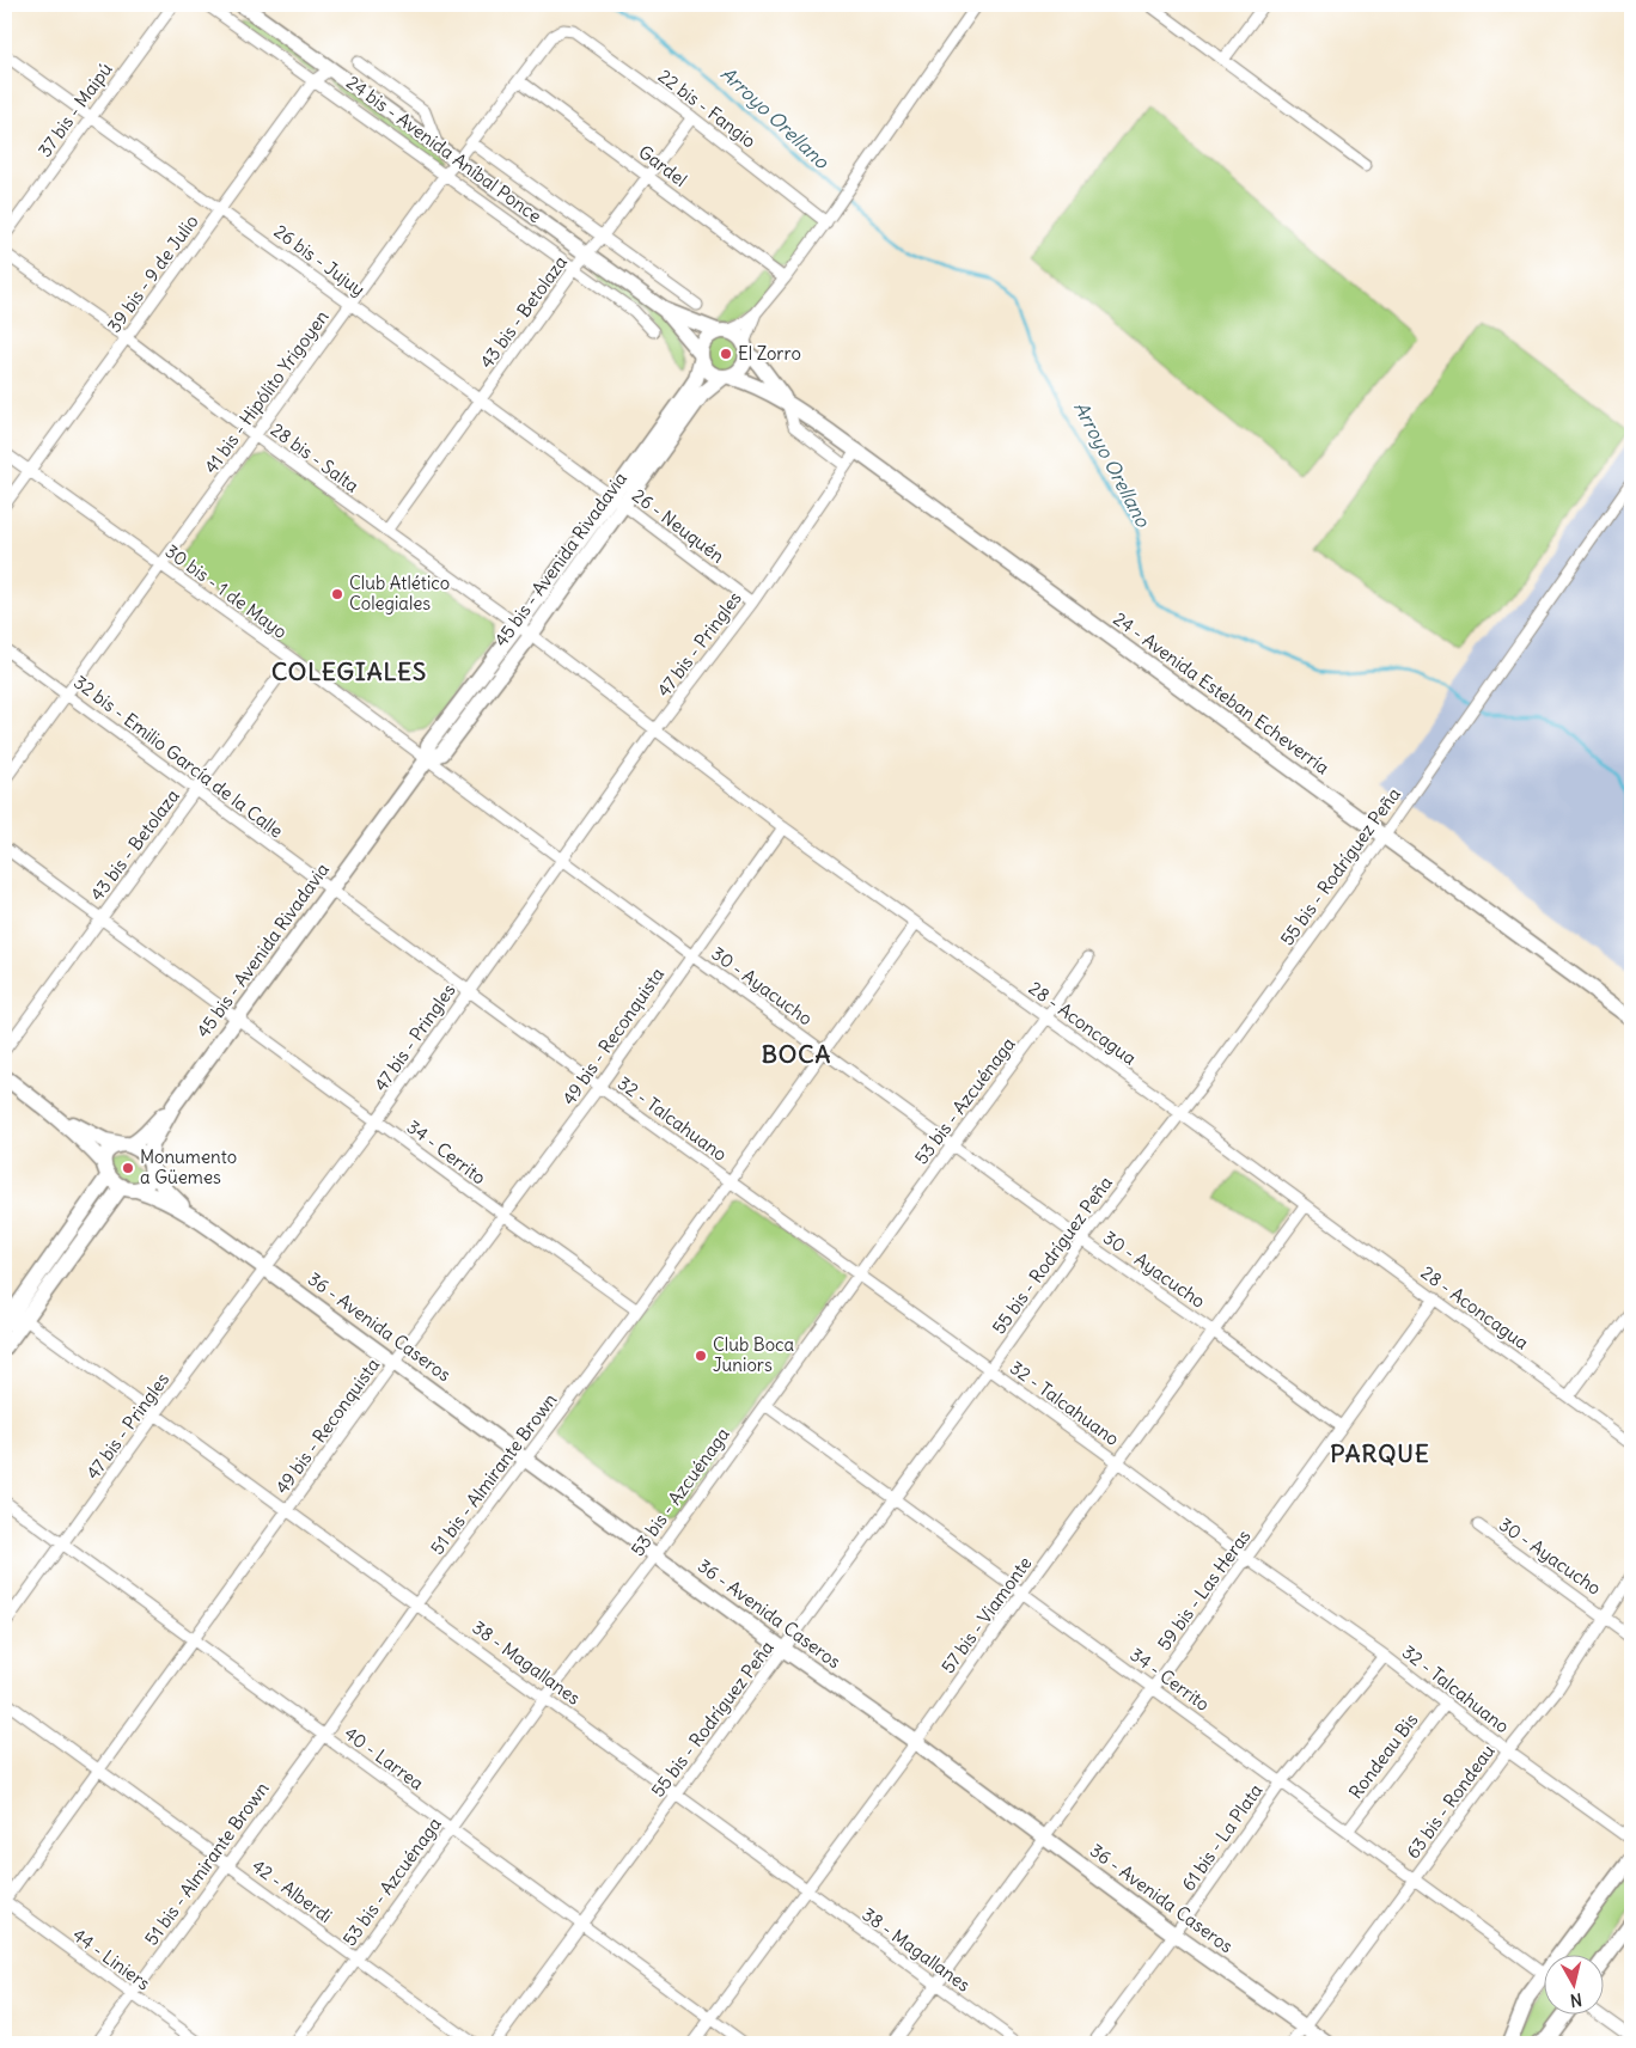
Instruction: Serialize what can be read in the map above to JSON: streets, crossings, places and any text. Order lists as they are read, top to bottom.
{
  "streets": {
    "main road": [
      "24 bis - Avenida Aníbal Ponce",
      "45 bis - Avenida Rivadavia",
      "24 - Avenida Esteban Echeverría",
      "36 - Avenida Caseros"
    ],
    "street": [
      "22 bis - Fangio",
      "37 bis - Maipú",
      "Gardel",
      "26 bis - Jujuy",
      "39 bis - 9 de Julio",
      "43 bis - Betolaza",
      "41 bis - Hipólito Yrigoyen",
      "28 bis - Salta",
      "26 - Neuquén",
      "30 bis - 1 de Mayo",
      "47 bis - Pringles",
      "32 bis - Emilio García de la Calle",
      "55 bis - Rodríguez Peña",
      "30 - Ayacucho",
      "28 - Aconcagua",
      "49 bis - Reconquista",
      "53 bis - Azcuénaga",
      "32 - Talcahuano",
      "34 - Cerrito",
      "51 bis - Almirante Brown",
      "59 bis - Las Heras",
      "57 bis - Viamonte",
      "38 - Magallanes",
      "Rondeau Bis",
      "40 - Larrea",
      "63 bis - Rondeau",
      "61 bis - La Plata",
      "42 - Alberdi",
      "44 - Liniers"
    ]
  },
  "crossings": [
    ["22 bis - Fangio", "43 bis - Betolaza"],
    ["22 bis - Fangio", "41 bis - Hipólito Yrigoyen"],
    ["37 bis - Maipú", "26 bis - Jujuy"],
    ["24 bis - Avenida Aníbal Ponce", "39 bis - 9 de Julio"],
    ["24 bis - Avenida Aníbal Ponce", "43 bis - Betolaza"],
    ["24 bis - Avenida Aníbal Ponce", "41 bis - Hipólito Yrigoyen"],
    ["24 bis - Avenida Aníbal Ponce", "45 bis - Avenida Rivadavia"],
    ["24 bis - Avenida Aníbal Ponce", "24 - Avenida Esteban Echeverría"],
    ["Gardel", "43 bis - Betolaza"],
    ["Gardel", "41 bis - Hipólito Yrigoyen"],
    ["26 bis - Jujuy", "39 bis - 9 de Julio"],
    ["26 bis - Jujuy", "43 bis - Betolaza"],
    ["26 bis - Jujuy", "41 bis - Hipólito Yrigoyen"],
    ["26 bis - Jujuy", "26 - Neuquén"],
    ["26 bis - Jujuy", "45 bis - Avenida Rivadavia"],
    ["39 bis - 9 de Julio", "28 bis - Salta"],
    ["39 bis - 9 de Julio", "30 bis - 1 de Mayo"],
    ["43 bis - Betolaza", "28 bis - Salta"],
    ["43 bis - Betolaza", "30 bis - 1 de Mayo"],
    ["43 bis - Betolaza", "32 bis - Emilio García de la Calle"],
    ["43 bis - Betolaza", "34 - Cerrito"],
    ["41 bis - Hipólito Yrigoyen", "28 bis - Salta"],
    ["41 bis - Hipólito Yrigoyen", "30 bis - 1 de Mayo"],
    ["41 bis - Hipólito Yrigoyen", "32 bis - Emilio García de la Calle"],
    ["28 bis - Salta", "45 bis - Avenida Rivadavia"],
    ["28 bis - Salta", "28 - Aconcagua"],
    ["26 - Neuquén", "45 bis - Avenida Rivadavia"],
    ["26 - Neuquén", "47 bis - Pringles"],
    ["45 bis - Avenida Rivadavia", "30 bis - 1 de Mayo"],
    ["45 bis - Avenida Rivadavia", "24 - Avenida Esteban Echeverría"],
    ["45 bis - Avenida Rivadavia", "32 bis - Emilio García de la Calle"],
    ["45 bis - Avenida Rivadavia", "30 - Ayacucho"],
    ["45 bis - Avenida Rivadavia", "28 - Aconcagua"],
    ["45 bis - Avenida Rivadavia", "32 - Talcahuano"],
    ["45 bis - Avenida Rivadavia", "34 - Cerrito"],
    ["45 bis - Avenida Rivadavia", "36 - Avenida Caseros"],
    ["30 bis - 1 de Mayo", "30 - Ayacucho"],
    ["47 bis - Pringles", "24 - Avenida Esteban Echeverría"],
    ["47 bis - Pringles", "30 - Ayacucho"],
    ["47 bis - Pringles", "28 - Aconcagua"],
    ["47 bis - Pringles", "32 - Talcahuano"],
    ["47 bis - Pringles", "34 - Cerrito"],
    ["47 bis - Pringles", "36 - Avenida Caseros"],
    ["47 bis - Pringles", "38 - Magallanes"],
    ["47 bis - Pringles", "40 - Larrea"],
    ["24 - Avenida Esteban Echeverría", "55 bis - Rodríguez Peña"],
    ["32 bis - Emilio García de la Calle", "32 - Talcahuano"],
    ["55 bis - Rodríguez Peña", "30 - Ayacucho"],
    ["55 bis - Rodríguez Peña", "28 - Aconcagua"],
    ["55 bis - Rodríguez Peña", "32 - Talcahuano"],
    ["55 bis - Rodríguez Peña", "34 - Cerrito"],
    ["55 bis - Rodríguez Peña", "36 - Avenida Caseros"],
    ["55 bis - Rodríguez Peña", "38 - Magallanes"],
    ["55 bis - Rodríguez Peña", "40 - Larrea"],
    ["30 - Ayacucho", "49 bis - Reconquista"],
    ["30 - Ayacucho", "53 bis - Azcuénaga"],
    ["30 - Ayacucho", "51 bis - Almirante Brown"],
    ["30 - Ayacucho", "59 bis - Las Heras"],
    ["30 - Ayacucho", "57 bis - Viamonte"],
    ["30 - Ayacucho", "63 bis - Rondeau"],
    ["28 - Aconcagua", "49 bis - Reconquista"],
    ["28 - Aconcagua", "53 bis - Azcuénaga"],
    ["28 - Aconcagua", "51 bis - Almirante Brown"],
    ["28 - Aconcagua", "59 bis - Las Heras"],
    ["28 - Aconcagua", "57 bis - Viamonte"],
    ["49 bis - Reconquista", "32 - Talcahuano"],
    ["49 bis - Reconquista", "34 - Cerrito"],
    ["49 bis - Reconquista", "36 - Avenida Caseros"],
    ["49 bis - Reconquista", "38 - Magallanes"],
    ["49 bis - Reconquista", "40 - Larrea"],
    ["49 bis - Reconquista", "42 - Alberdi"],
    ["49 bis - Reconquista", "44 - Liniers"],
    ["53 bis - Azcuénaga", "32 - Talcahuano"],
    ["53 bis - Azcuénaga", "34 - Cerrito"],
    ["53 bis - Azcuénaga", "36 - Avenida Caseros"],
    ["53 bis - Azcuénaga", "38 - Magallanes"],
    ["53 bis - Azcuénaga", "40 - Larrea"],
    ["53 bis - Azcuénaga", "42 - Alberdi"],
    ["32 - Talcahuano", "51 bis - Almirante Brown"],
    ["32 - Talcahuano", "59 bis - Las Heras"],
    ["32 - Talcahuano", "57 bis - Viamonte"],
    ["32 - Talcahuano", "Rondeau Bis"],
    ["32 - Talcahuano", "63 bis - Rondeau"],
    ["32 - Talcahuano", "61 bis - La Plata"],
    ["34 - Cerrito", "51 bis - Almirante Brown"],
    ["34 - Cerrito", "59 bis - Las Heras"],
    ["34 - Cerrito", "57 bis - Viamonte"],
    ["34 - Cerrito", "Rondeau Bis"],
    ["34 - Cerrito", "63 bis - Rondeau"],
    ["34 - Cerrito", "61 bis - La Plata"],
    ["36 - Avenida Caseros", "51 bis - Almirante Brown"],
    ["36 - Avenida Caseros", "59 bis - Las Heras"],
    ["36 - Avenida Caseros", "57 bis - Viamonte"],
    ["36 - Avenida Caseros", "63 bis - Rondeau"],
    ["36 - Avenida Caseros", "61 bis - La Plata"],
    ["51 bis - Almirante Brown", "38 - Magallanes"],
    ["51 bis - Almirante Brown", "40 - Larrea"],
    ["51 bis - Almirante Brown", "42 - Alberdi"],
    ["51 bis - Almirante Brown", "44 - Liniers"],
    ["59 bis - Las Heras", "38 - Magallanes"],
    ["57 bis - Viamonte", "38 - Magallanes"],
    ["57 bis - Viamonte", "40 - Larrea"]
  ],
  "districts": ["COLEGIALES", "BOCA", "PARQUE"],
  "water": ["Arroyo Orellano"],
  "places": [
    "El Zorro",
    "Club Atlético Colegiales",
    "Monumento a Güemes",
    "Club Boca Juniors"
  ],
  "north": "bottom"
}
